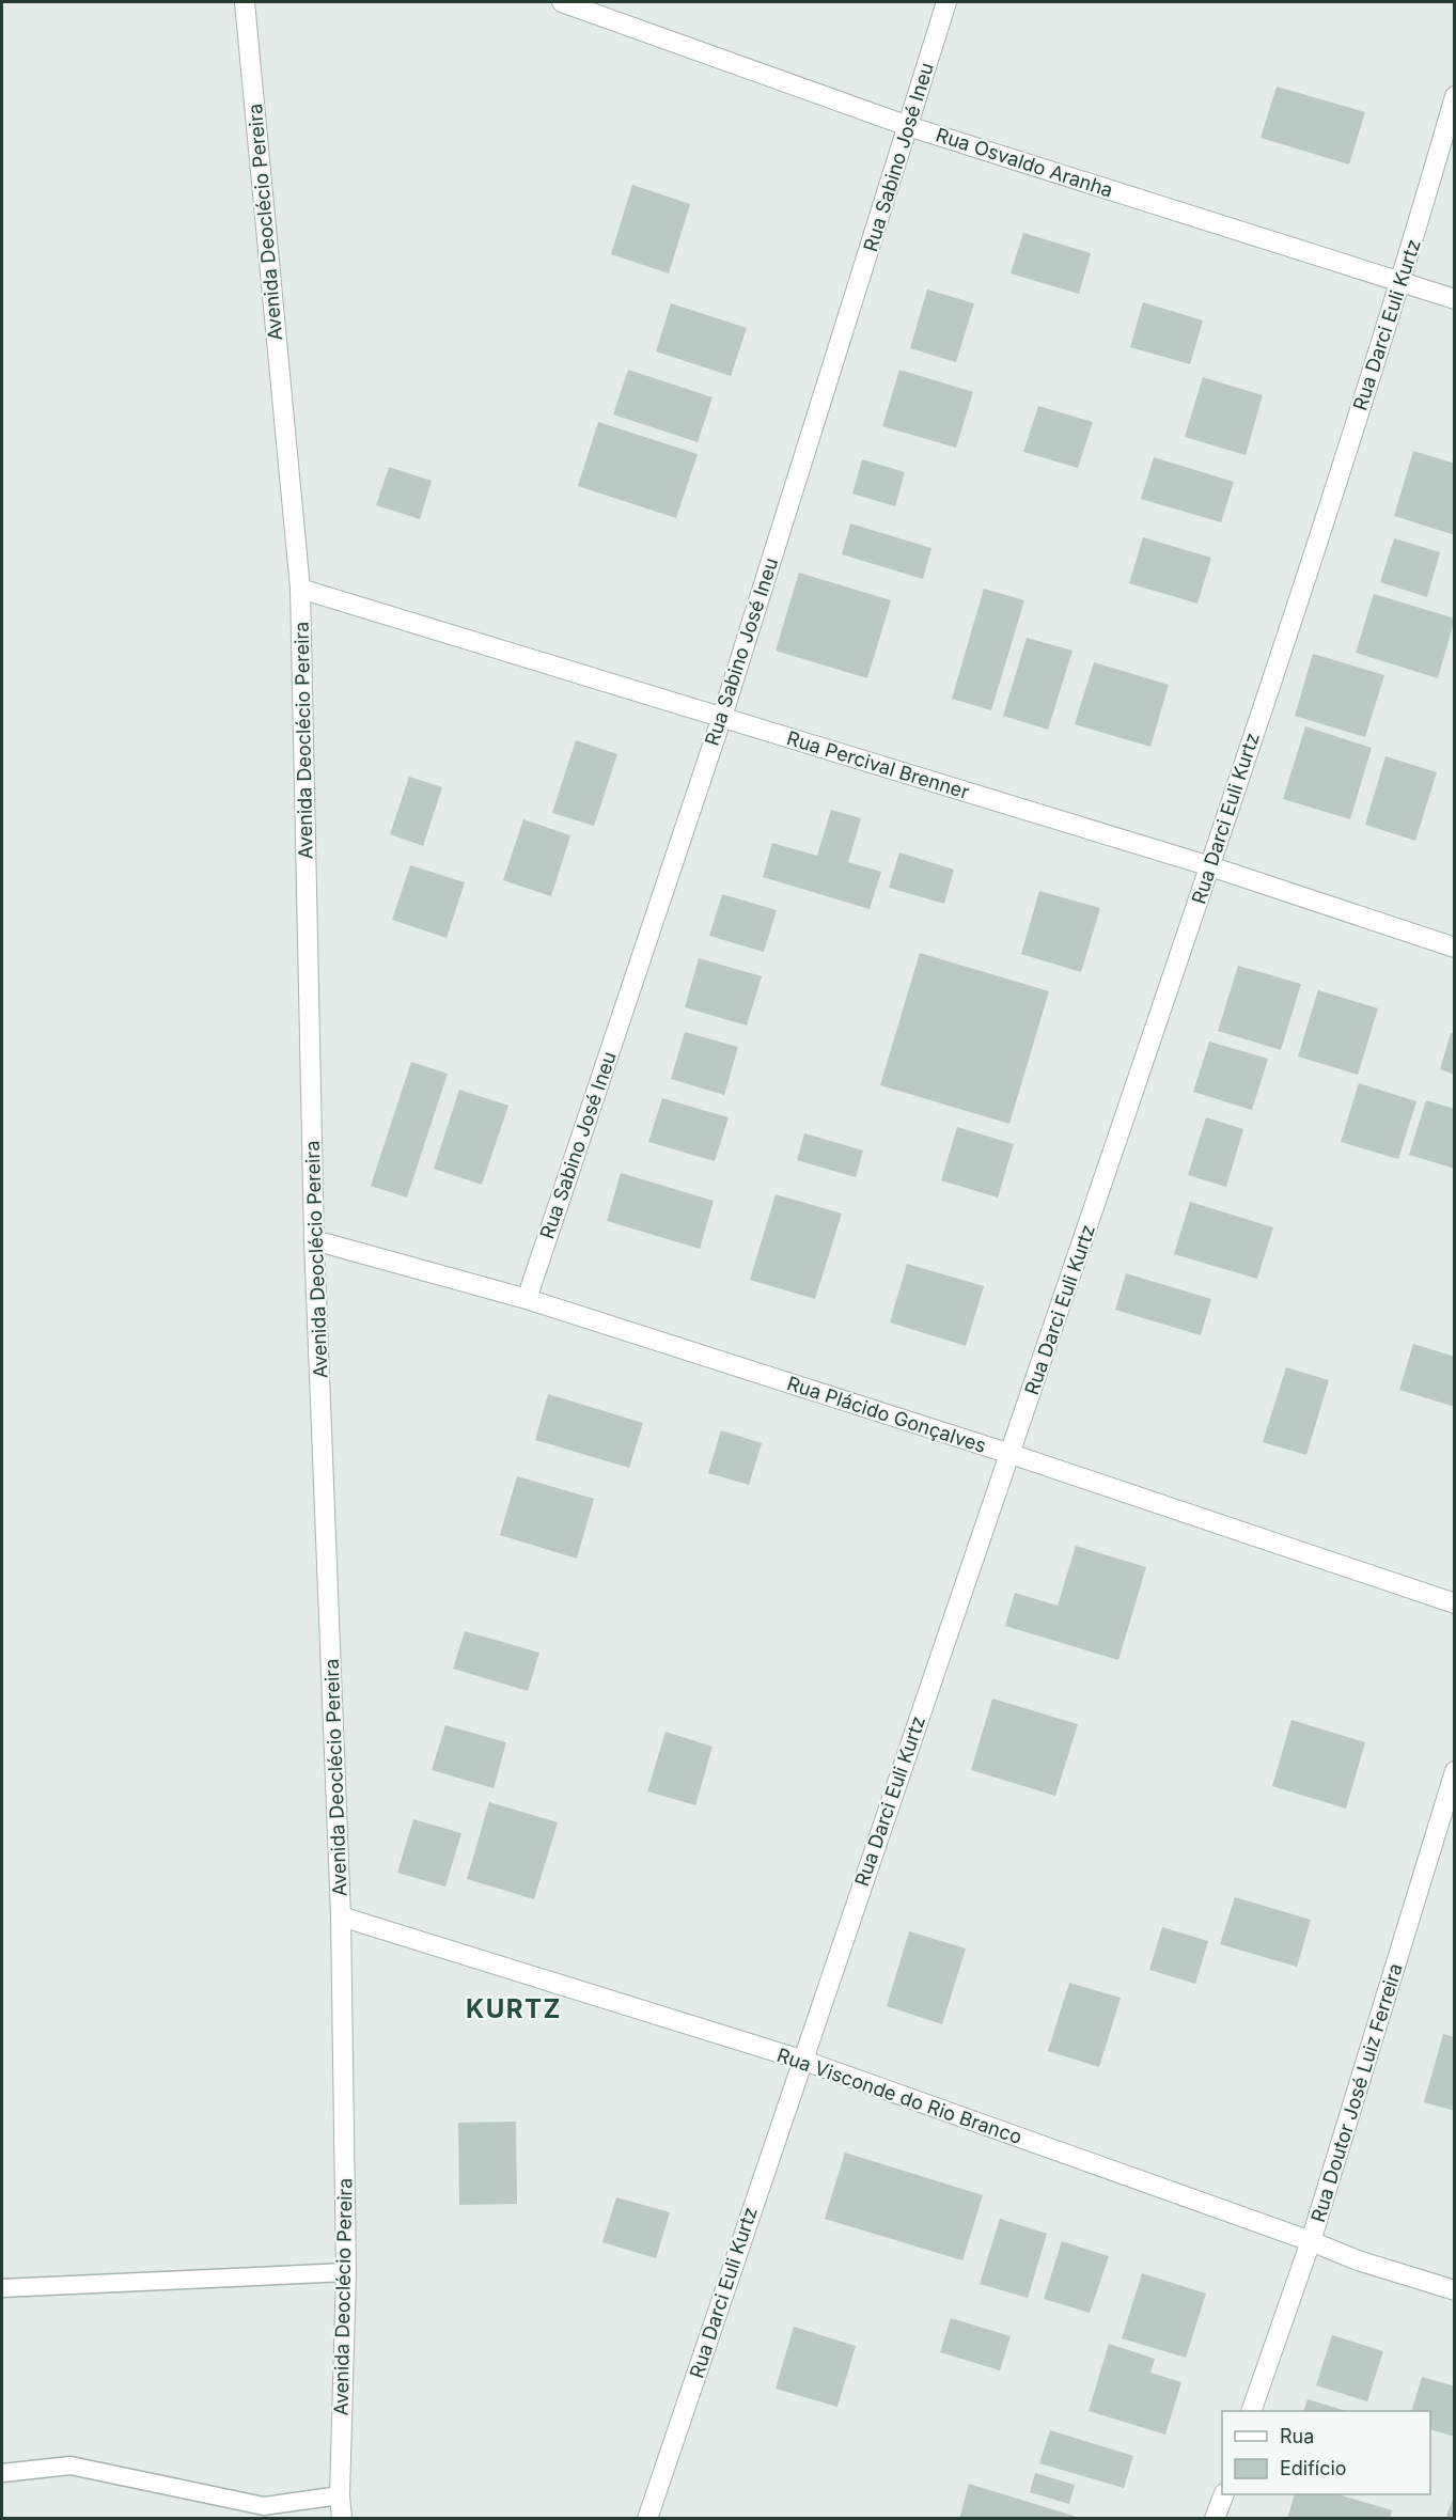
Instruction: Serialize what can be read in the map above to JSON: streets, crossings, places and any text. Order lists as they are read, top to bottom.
{
  "streets": {
    "street": [
      "Rua Sabino José Ineu",
      "Rua Osvaldo Aranha",
      "Avenida Deoclécio Pereira",
      "Rua Darci Euli Kurtz",
      "Rua Percival Brenner",
      "Rua Plácido Gonçalves",
      "Rua Doutor José Luiz Ferreira",
      "Rua Visconde do Rio Branco"
    ]
  },
  "crossings": [
    ["Rua Sabino José Ineu", "Rua Osvaldo Aranha"],
    ["Rua Sabino José Ineu", "Rua Percival Brenner"],
    ["Rua Sabino José Ineu", "Rua Plácido Gonçalves"],
    ["Rua Osvaldo Aranha", "Rua Darci Euli Kurtz"],
    ["Avenida Deoclécio Pereira", "Rua Percival Brenner"],
    ["Avenida Deoclécio Pereira", "Rua Plácido Gonçalves"],
    ["Avenida Deoclécio Pereira", "Rua Visconde do Rio Branco"],
    ["Rua Darci Euli Kurtz", "Rua Percival Brenner"],
    ["Rua Darci Euli Kurtz", "Rua Plácido Gonçalves"],
    ["Rua Darci Euli Kurtz", "Rua Visconde do Rio Branco"],
    ["Rua Doutor José Luiz Ferreira", "Rua Visconde do Rio Branco"]
  ],
  "districts": ["KURTZ"],
  "legend": ["Rua", "Edifício"]
}
